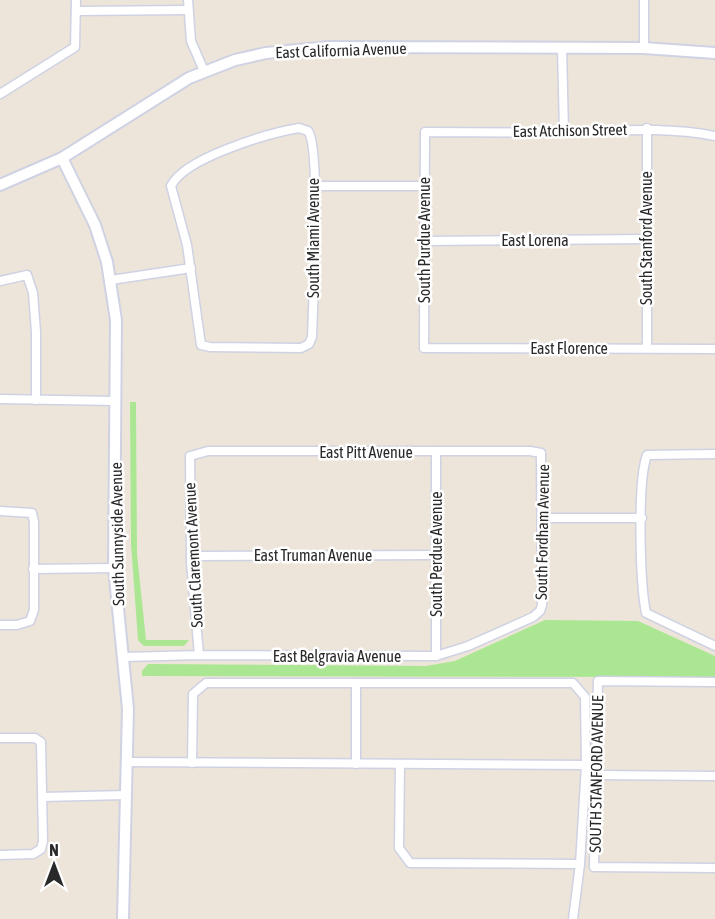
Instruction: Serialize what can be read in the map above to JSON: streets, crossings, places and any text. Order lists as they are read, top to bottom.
{
  "streets": {
    "street": [
      "East California Avenue",
      "East Atchison Street",
      "South Miami Avenue",
      "South Stanford Avenue",
      "South Purdue Avenue",
      "East Lorena",
      "East Florence",
      "East Pitt Avenue",
      "South Fordham Avenue",
      "South Sunnyside Avenue",
      "South Perdue Avenue",
      "South Claremont Avenue",
      "East Truman Avenue",
      "East Belgravia Avenue",
      "SOUTH STANFORD AVENUE"
    ]
  },
  "crossings": [
    ["East California Avenue", "South Sunnyside Avenue"],
    ["East Atchison Street", "South Stanford Avenue"],
    ["East Atchison Street", "South Purdue Avenue"],
    ["South Stanford Avenue", "East Lorena"],
    ["South Stanford Avenue", "East Florence"],
    ["South Purdue Avenue", "East Lorena"],
    ["South Purdue Avenue", "East Florence"],
    ["East Pitt Avenue", "South Fordham Avenue"],
    ["East Pitt Avenue", "South Perdue Avenue"],
    ["East Pitt Avenue", "South Claremont Avenue"],
    ["South Fordham Avenue", "East Belgravia Avenue"],
    ["South Sunnyside Avenue", "East Belgravia Avenue"],
    ["South Perdue Avenue", "East Truman Avenue"],
    ["South Perdue Avenue", "East Belgravia Avenue"],
    ["South Claremont Avenue", "East Truman Avenue"],
    ["South Claremont Avenue", "East Belgravia Avenue"]
  ],
  "north": "top"
}
